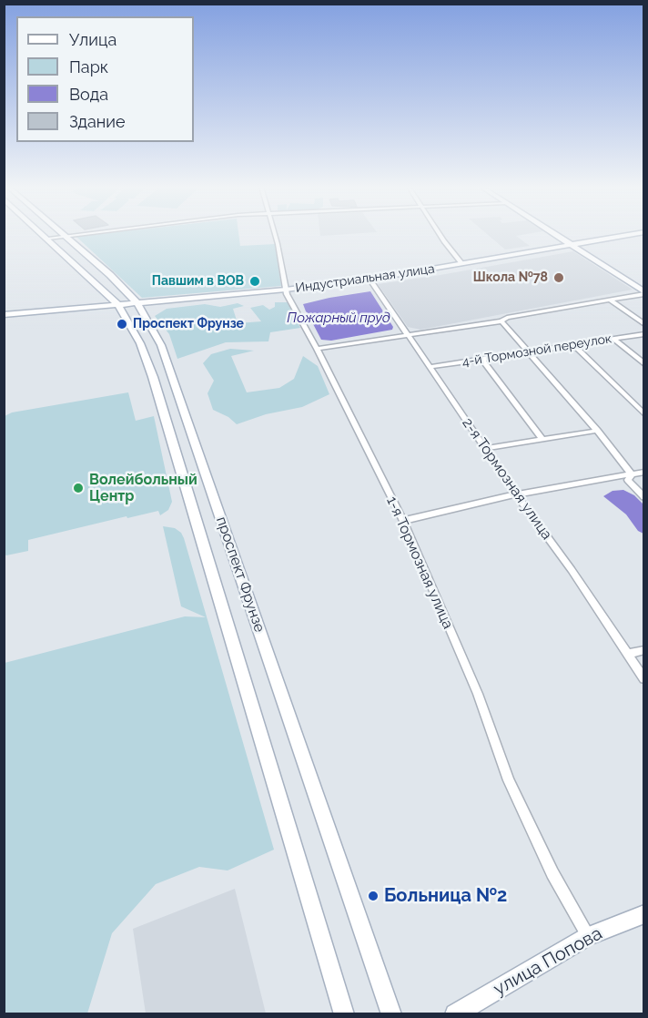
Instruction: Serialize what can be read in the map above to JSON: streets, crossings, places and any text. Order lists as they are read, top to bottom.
{
  "streets": {
    "main road": ["Индустриальная улица", "проспект Фрунзе", "улица Попова"],
    "street": ["4-й Тормозной переулок", "2-я Тормозная улица", "1-я Тормозная улица"]
  },
  "crossings": [
    ["Индустриальная улица", "2-я Тормозная улица"],
    ["Индустриальная улица", "1-я Тормозная улица"],
    ["Индустриальная улица", "проспект Фрунзе"],
    ["4-й Тормозной переулок", "2-я Тормозная улица"],
    ["1-я Тормозная улица", "улица Попова"]
  ],
  "water": ["Пожарный пруд"],
  "places": [
    "Школа №78",
    "Павшим в ВОВ",
    "Проспект Фрунзе",
    "Волейбольный Центр",
    "Больница №2"
  ],
  "legend": [
    "Улица",
    "Парк",
    "Вода",
    "Здание"
  ]
}
